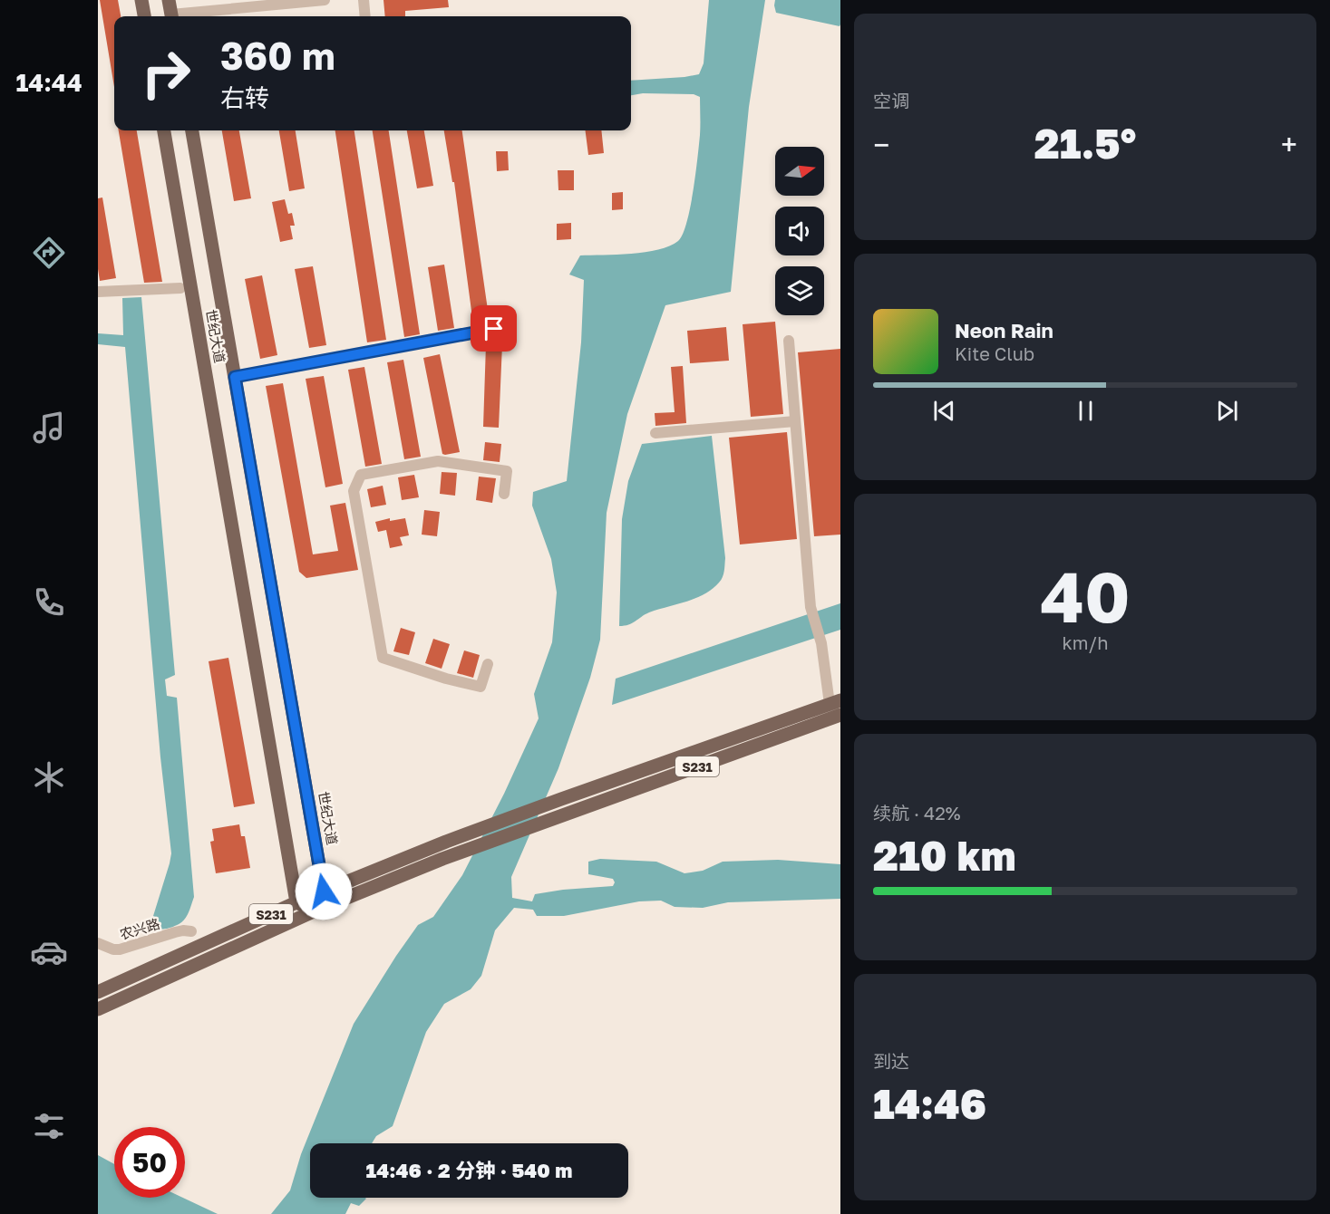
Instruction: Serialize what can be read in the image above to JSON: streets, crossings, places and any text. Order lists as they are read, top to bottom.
{
  "streets": {
    "main road": ["世纪大道", "S231"],
    "street": ["农兴路"]
  },
  "crossings": [
    ["世纪大道", "S231"]
  ],
  "north": "right",
  "page": {
    "tabs": "14:44",
    "tile": [
      "空调",
      ["40", "km/h"],
      ["续航 · 42%", "210 km"],
      ["到达", "14:46"]
    ],
    "turn": ["360 m", "右转"],
    "heat": ["−", "21.5°", "+"],
    "song": ["Neon Rain", "Kite Club"],
    "limit": "50",
    "trip": "14:46 · 2 分钟 · 540 m"
  }
}
